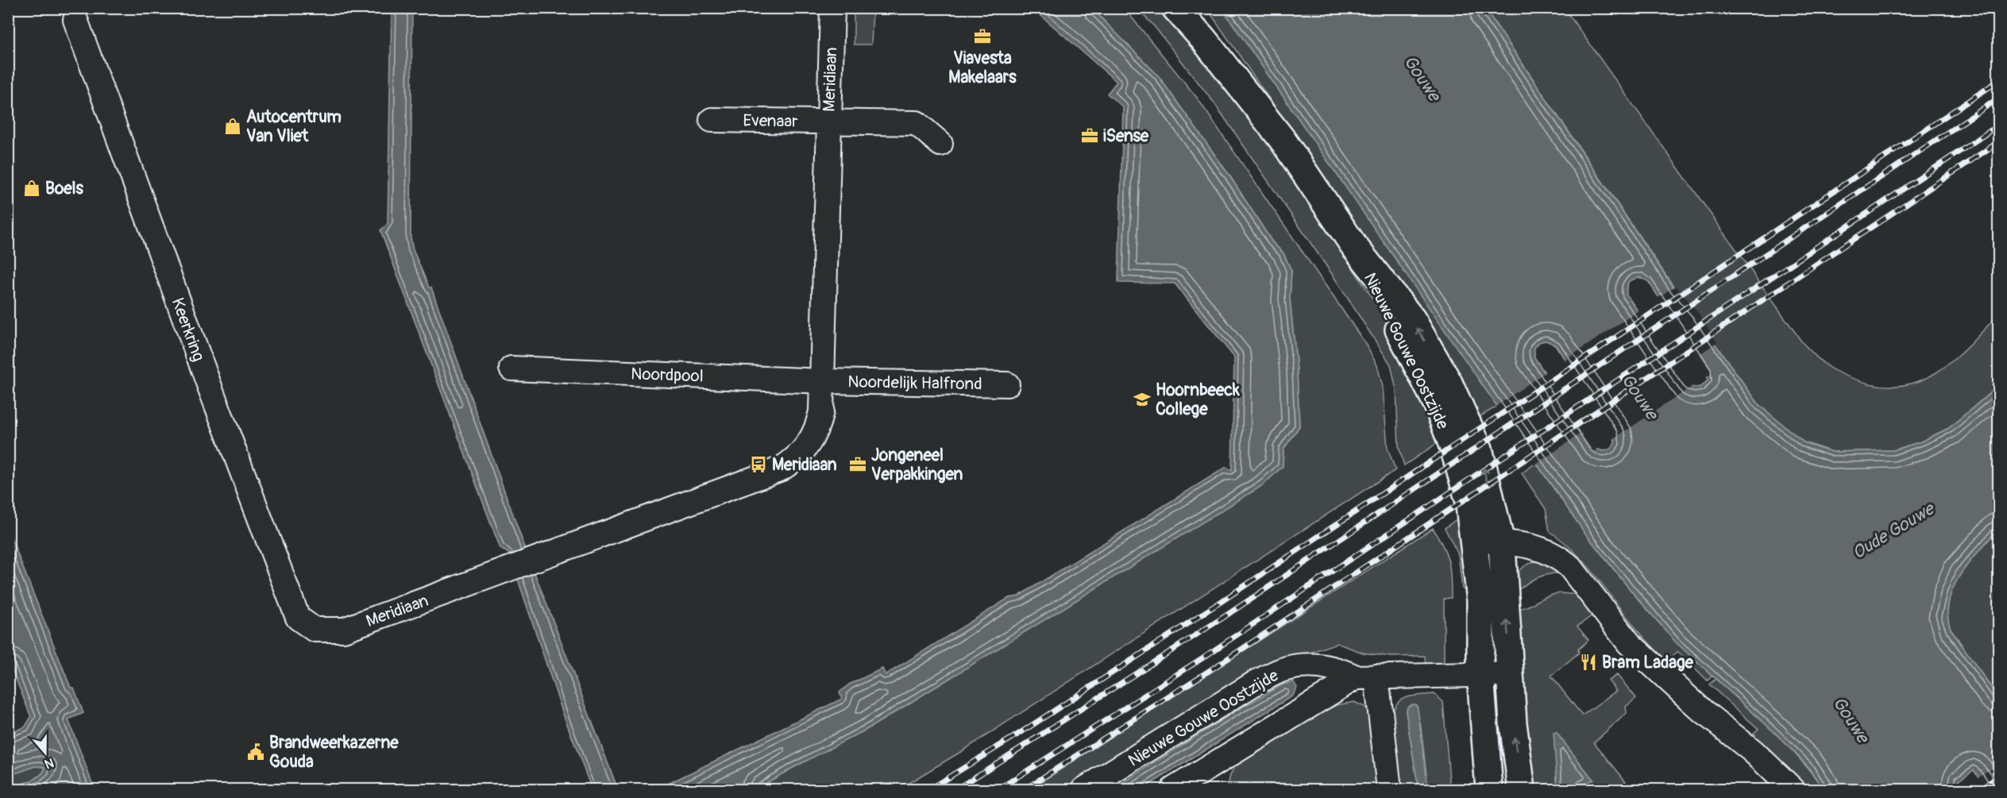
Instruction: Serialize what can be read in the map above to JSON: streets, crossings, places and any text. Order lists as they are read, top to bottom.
{
  "streets": {
    "main road": ["Nieuwe Gouwe Oostzijde"],
    "street": [
      "Meridiaan",
      "Evenaar",
      "Keerkring",
      "Noordpool",
      "Noordelijk Halfrond"
    ]
  },
  "crossings": [
    ["Meridiaan", "Evenaar"],
    ["Meridiaan", "Keerkring"],
    ["Meridiaan", "Noordpool"],
    ["Meridiaan", "Noordelijk Halfrond"],
    ["Noordpool", "Noordelijk Halfrond"]
  ],
  "water": ["Gouwe", "Oude Gouwe"],
  "places": {
    "office": ["Viavesta Makelaars", "iSense", "Jongeneel Verpakkingen"],
    "shop": ["Autocentrum Van Vliet", "Boels"],
    "school or university": ["Hoornbeeck College"],
    "bus stop": ["Meridiaan"],
    "restaurant": ["Bram Ladage"],
    "public building": ["Brandweerkazerne Gouda"]
  },
  "north": "bottom"
}
